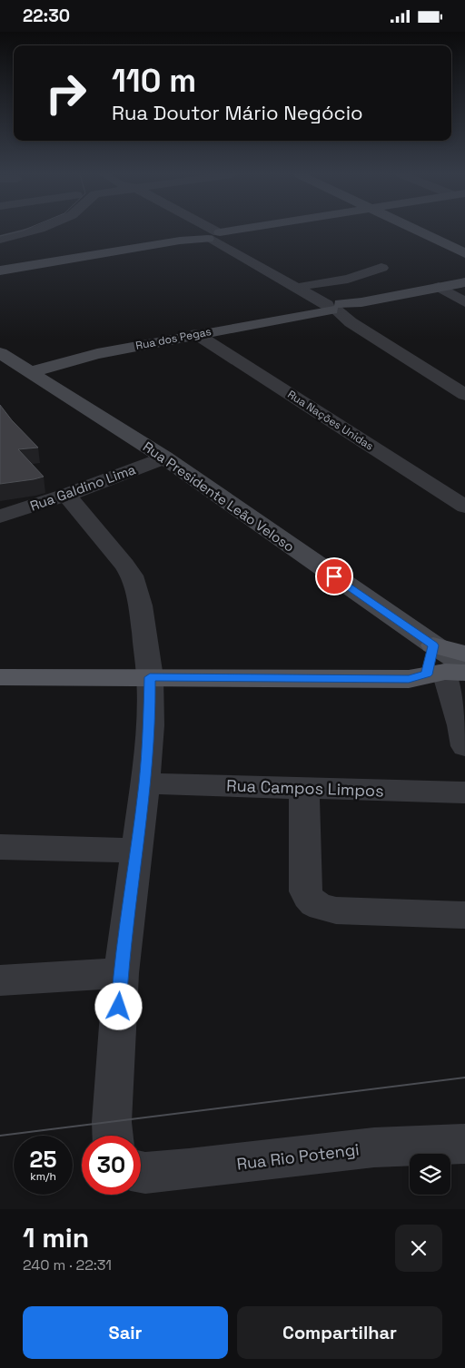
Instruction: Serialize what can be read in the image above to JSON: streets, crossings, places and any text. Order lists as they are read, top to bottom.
{
  "streets": {
    "main road": ["Rua dos Pegas", "Rua Presidente Leão Veloso"],
    "street": [
      "Rua Nações Unidas",
      "Rua Galdino Lima",
      "Rua Campos Limpos",
      "Rua Rio Potengi"
    ]
  },
  "crossings": [
    ["Rua dos Pegas", "Rua Nações Unidas"],
    ["Rua dos Pegas", "Rua Presidente Leão Veloso"],
    ["Rua Galdino Lima", "Rua Presidente Leão Veloso"]
  ],
  "page": {
    "status": "22:30",
    "turn": ["110 m", "Rua Doutor Mário Negócio"],
    "speed": "25 km/h",
    "limit": "30",
    "heading": ["1 min", "240 m · 22:31"],
    "buttons": ["Sair", "Compartilhar"]
  }
}
